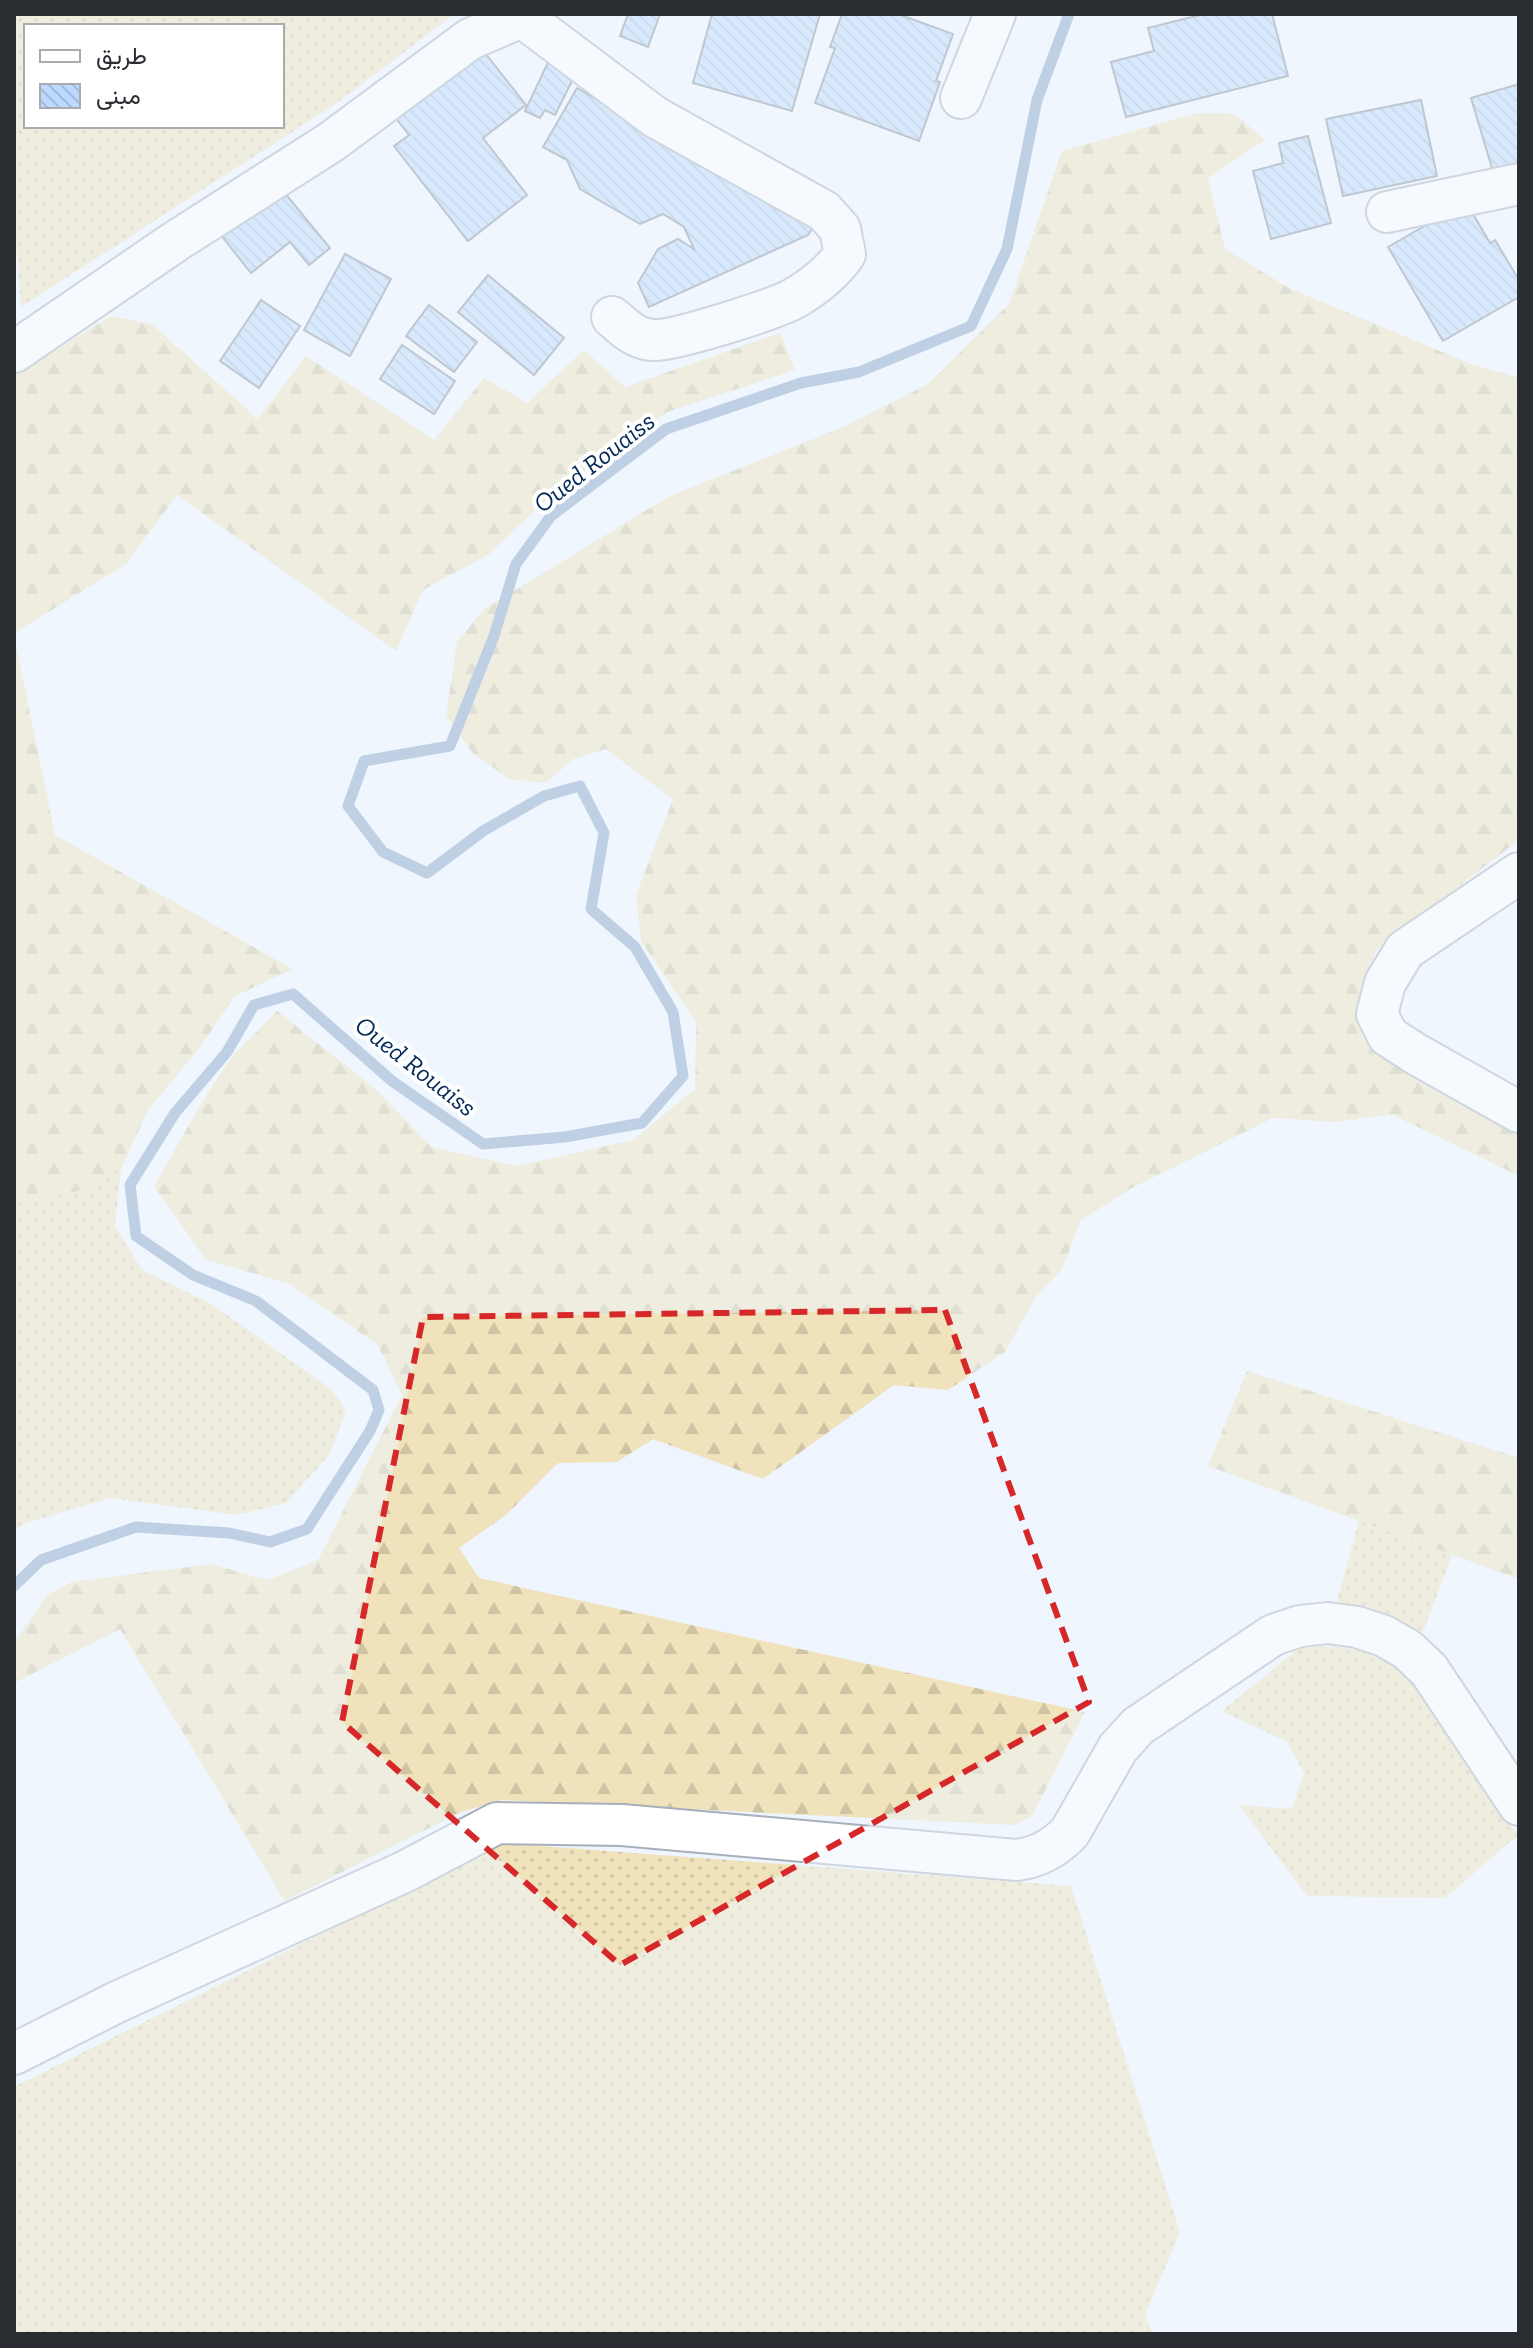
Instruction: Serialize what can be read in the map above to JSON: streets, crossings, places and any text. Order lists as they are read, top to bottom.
{
  "water": ["Oued Rouaiss"],
  "legend": ["طريق", "مبنى"]
}
